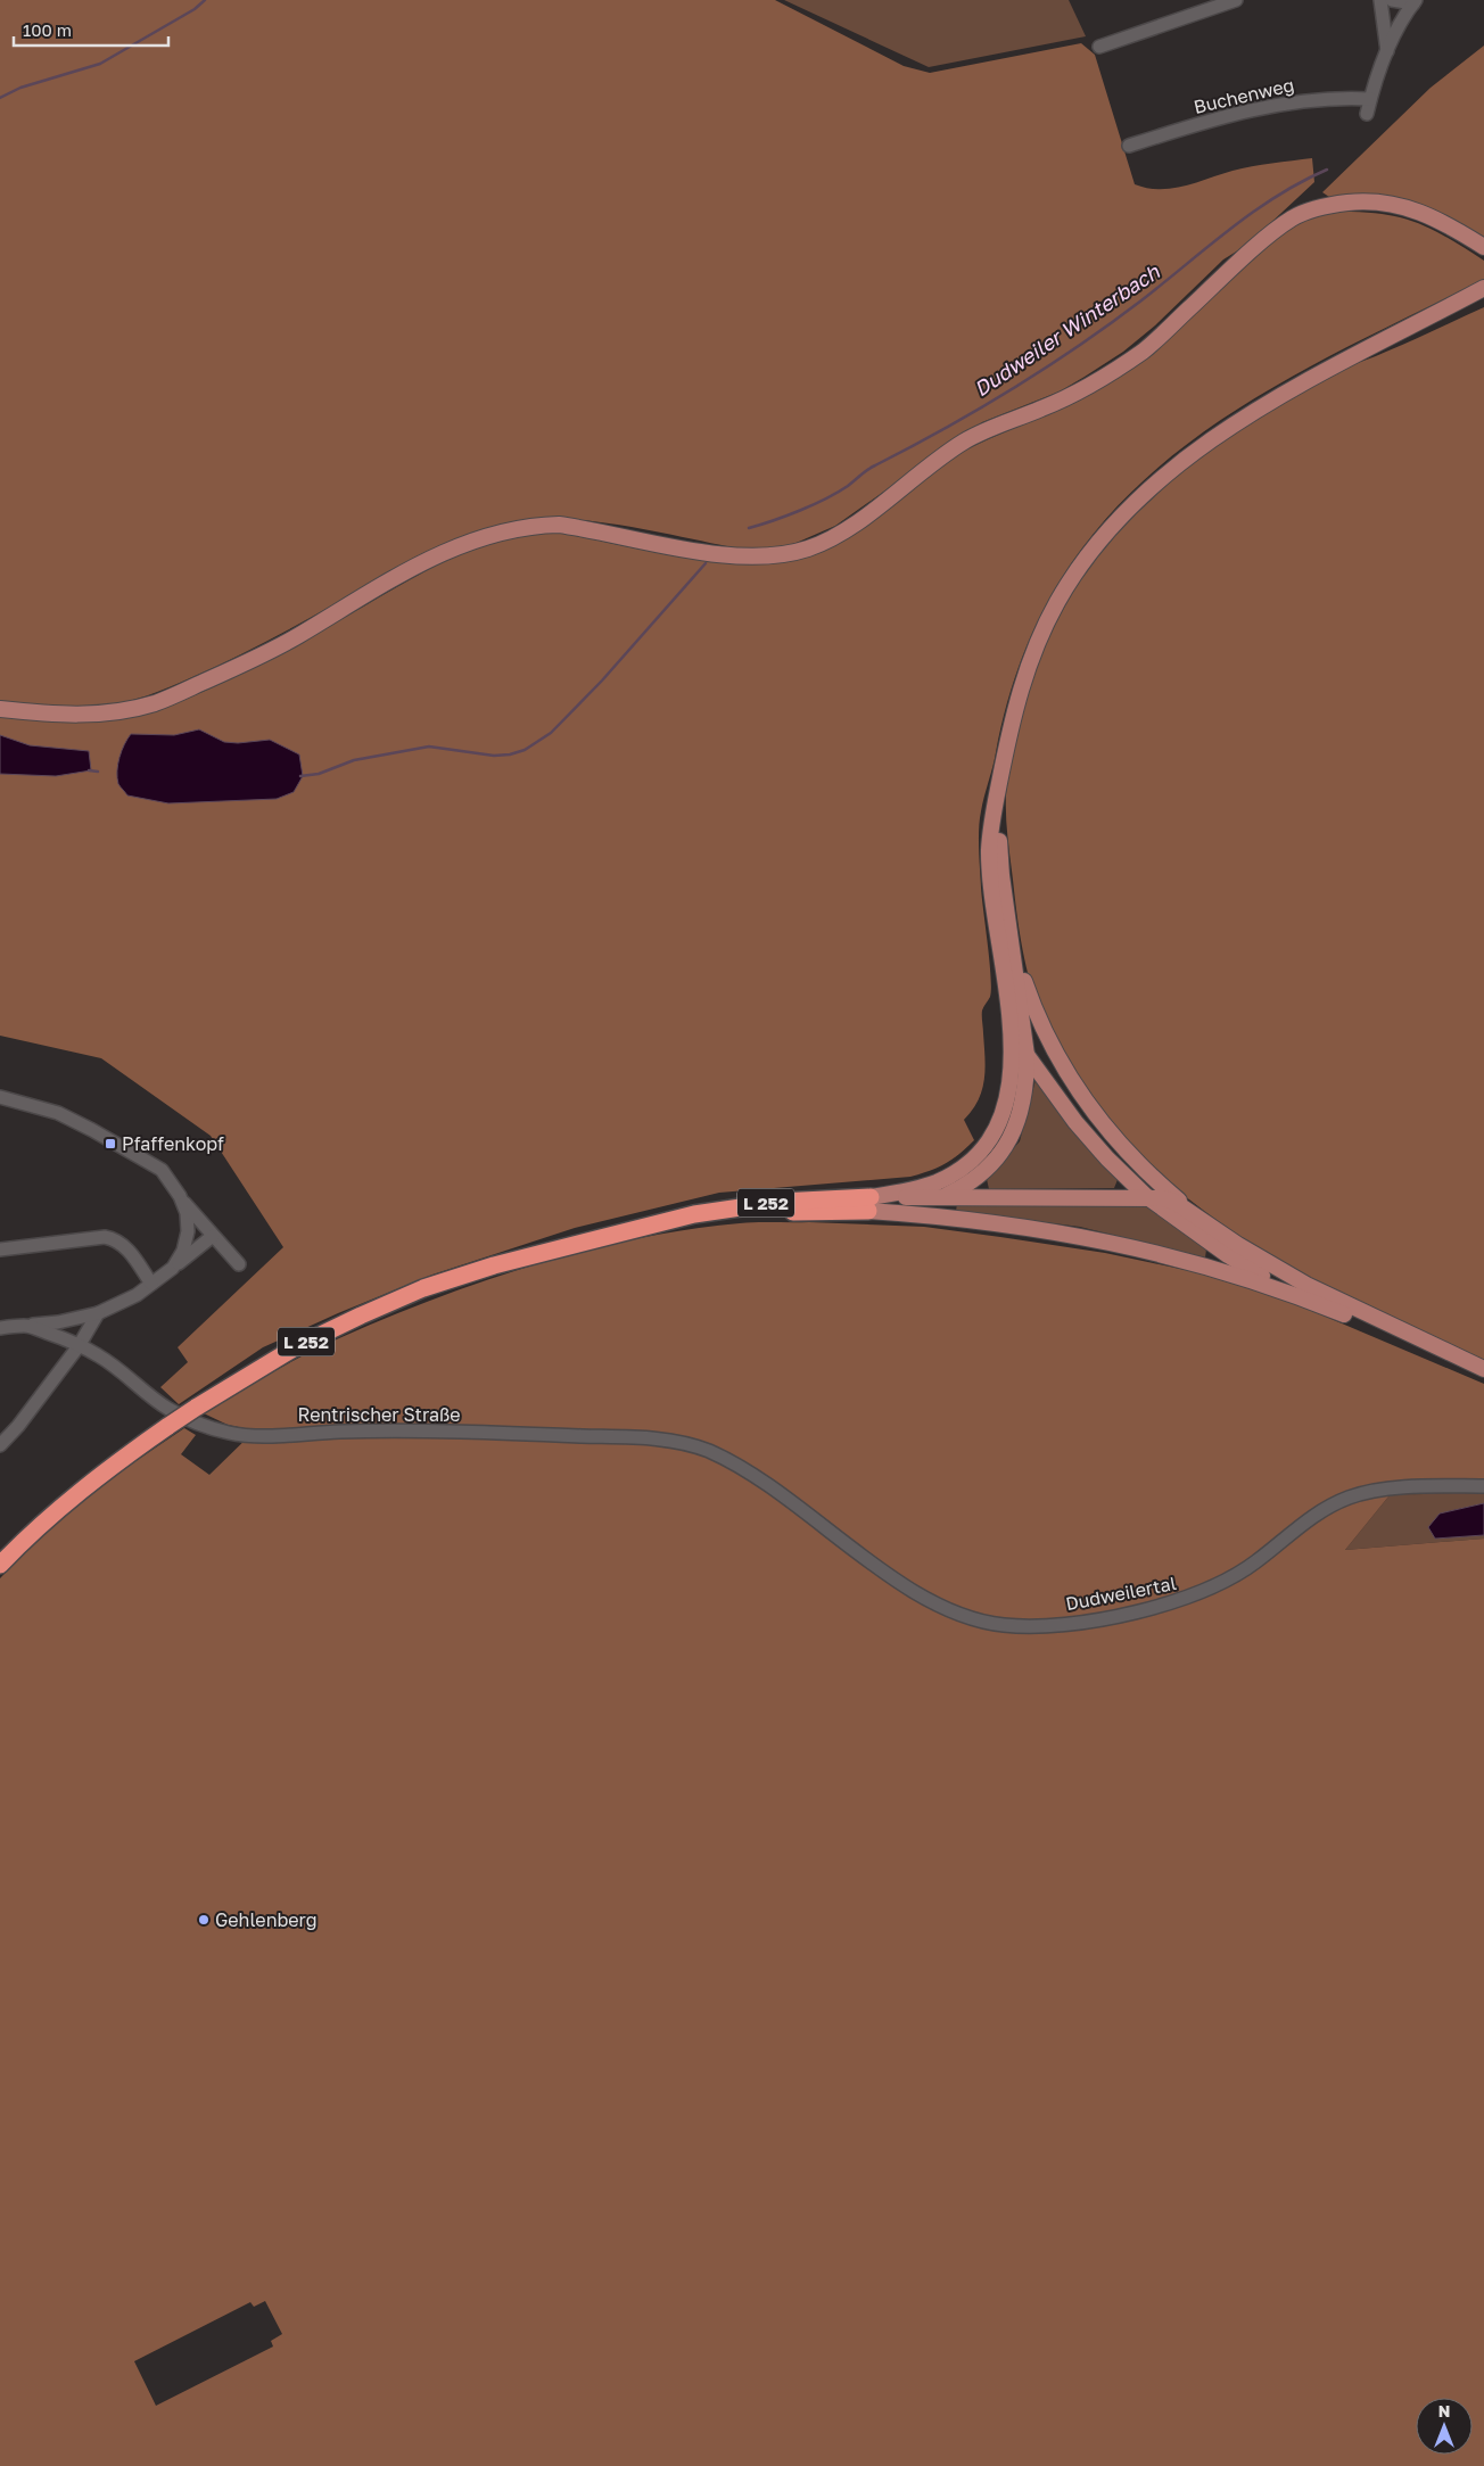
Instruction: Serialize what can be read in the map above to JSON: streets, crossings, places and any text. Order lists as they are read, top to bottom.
{
  "streets": {
    "highway": ["L 252"],
    "street": ["Buchenweg", "Rentrischer Straße", "Dudweilertal"]
  },
  "crossings": [
    ["Rentrischer Straße", "Dudweilertal"]
  ],
  "water": ["Dudweiler Winterbach"],
  "places": {
    "transit": ["Pfaffenkopf"],
    "other": ["Gehlenberg"]
  },
  "scale_bar": "100 m",
  "north": "top"
}
